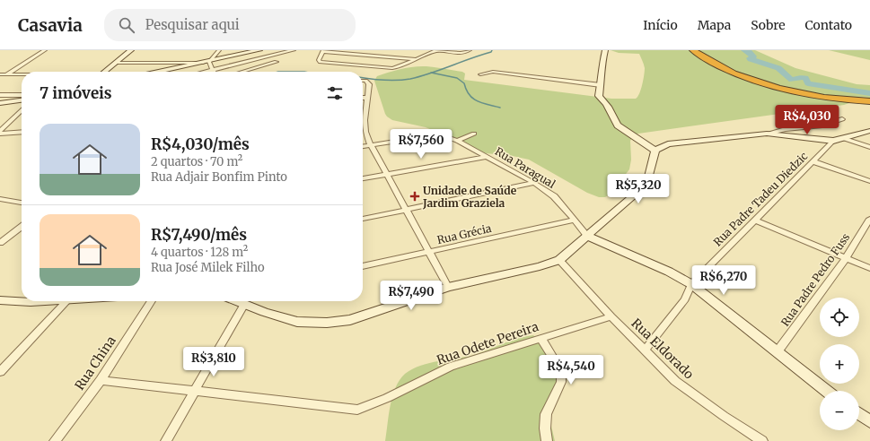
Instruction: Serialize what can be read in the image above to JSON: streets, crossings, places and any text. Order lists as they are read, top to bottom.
{
  "streets": {
    "street": [
      "Rua Paragual",
      "Rua Padre Tadeu Diedzic",
      "Rua Grécia",
      "Rua Padre Pedro Fuss",
      "Rua Odete Pereira",
      "Rua Eldorado",
      "Rua China"
    ]
  },
  "crossings": [
    ["Rua Paragual", "Rua Grécia"],
    ["Rua Odete Pereira", "Rua Eldorado"],
    ["Rua Odete Pereira", "Rua China"]
  ],
  "places": {
    "health": ["Unidade de Saúde Jardim Graziela"]
  },
  "page": {
    "header": "Casavia",
    "search": "Pesquisar aqui",
    "nav": [
      "Início",
      "Mapa",
      "Sobre",
      "Contato"
    ],
    "heading": "7 imóveis",
    "price": [
      "R$4,030",
      "R$7,560",
      "R$5,320",
      "R$6,270",
      "R$7,490",
      "R$3,810",
      "R$4,540"
    ],
    "list": [
      {
        "name": "R$4,030/mês",
        "note": "2 quartos · 70 m² · Rua Adjair Bonfim Pinto"
      },
      {
        "name": "R$7,490/mês",
        "note": "4 quartos · 128 m² · Rua José Milek Filho"
      }
    ],
    "map_buttons": ["+", "−"]
  }
}
